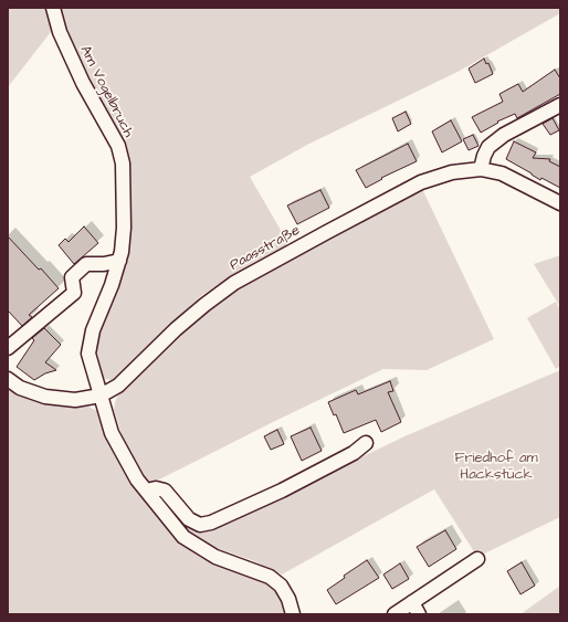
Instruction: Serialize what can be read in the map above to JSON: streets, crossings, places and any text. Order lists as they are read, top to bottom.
{
  "streets": {
    "street": ["Am Vogelbruch", "Paasstraße"]
  },
  "crossings": [
    ["Am Vogelbruch", "Paasstraße"]
  ],
  "parks": ["Friedhof am Hackstück"]
}
